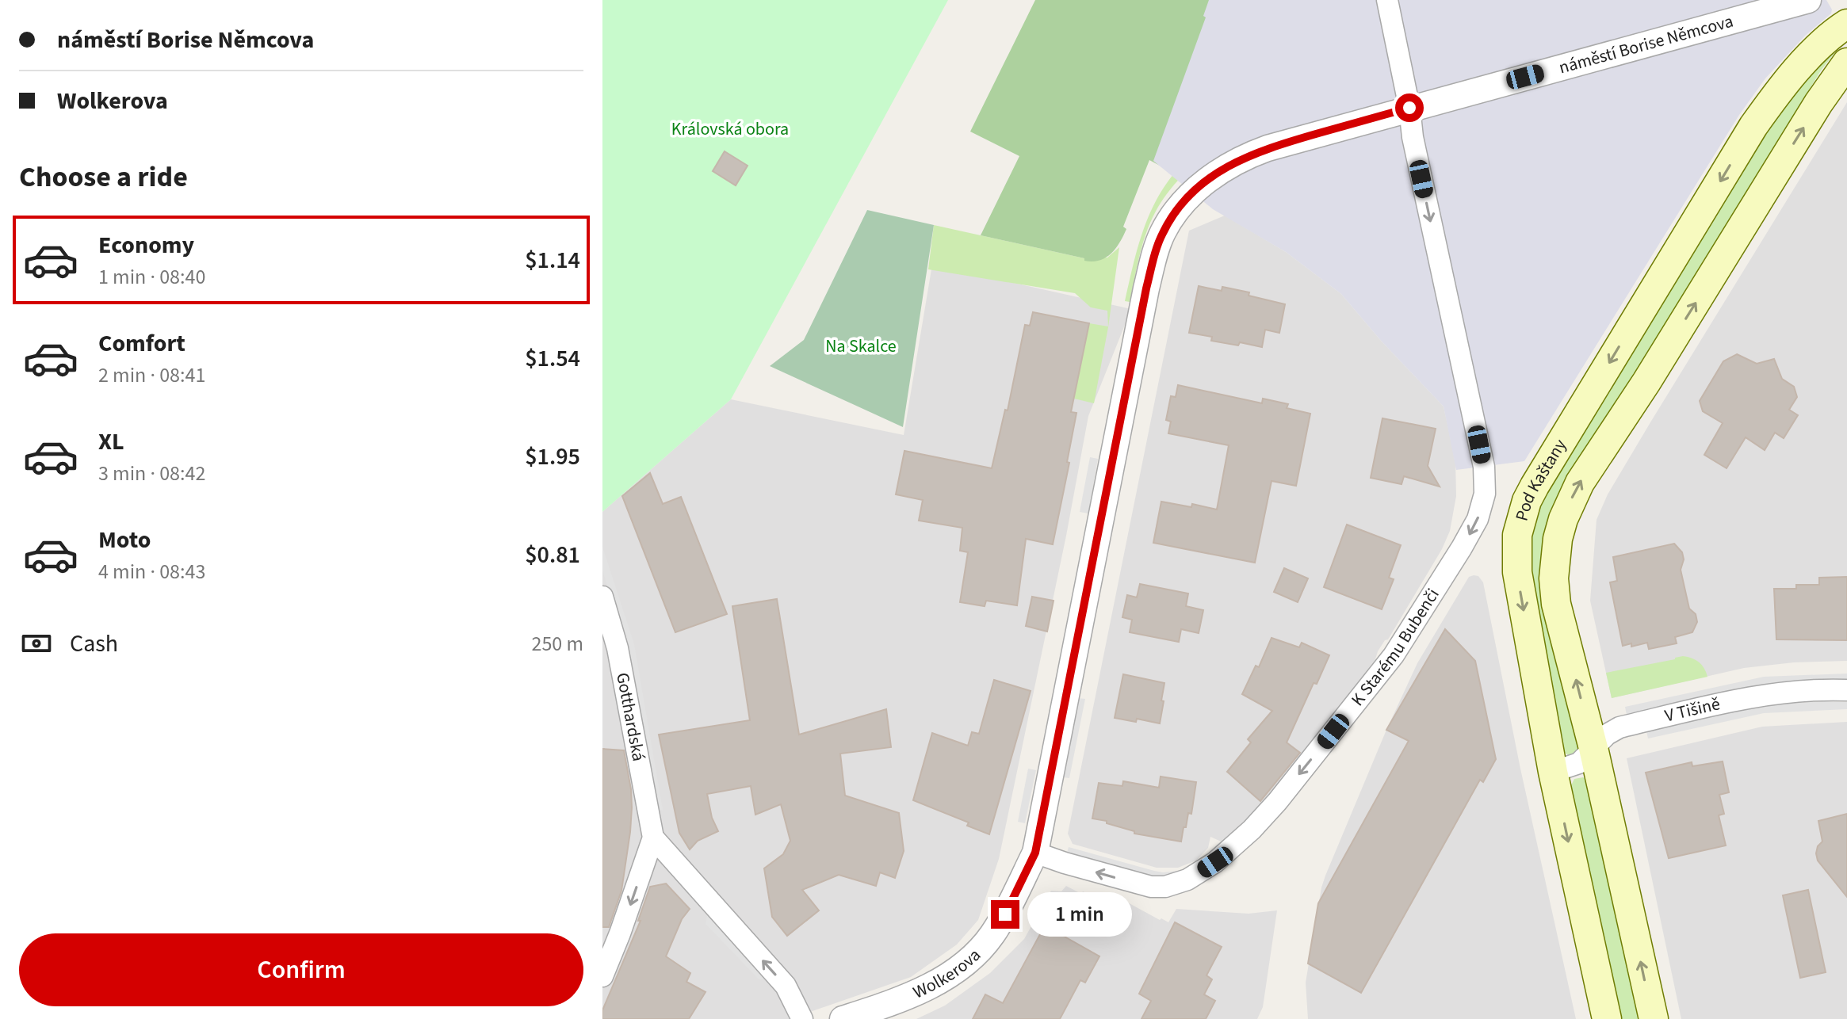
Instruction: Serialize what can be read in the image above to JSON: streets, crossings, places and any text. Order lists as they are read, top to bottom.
{
  "streets": {
    "main road": ["Pod Kaštany"],
    "street": [
      "náměstí Borise Němcova",
      "K Starému Bubenči",
      "V Tišině",
      "Gotthardská",
      "Wolkerova"
    ]
  },
  "crossings": [
    ["náměstí Borise Němcova", "K Starému Bubenči"],
    ["náměstí Borise Němcova", "Wolkerova"],
    ["Pod Kaštany", "V Tišině"],
    ["K Starému Bubenči", "Wolkerova"]
  ],
  "one_way": ["Gotthardská"],
  "parks": ["Královská obora", "Na Skalce"],
  "page": {
    "banner": ["náměstí Borise Němcova", "Wolkerova"],
    "heading": "Choose a ride",
    "list": [
      {
        "name": "Economy",
        "note": "1 min · 08:40",
        "value": "$1.14"
      },
      {
        "name": "Comfort",
        "note": "2 min · 08:41",
        "value": "$1.54"
      },
      {
        "name": "XL",
        "note": "3 min · 08:42",
        "value": "$1.95"
      },
      {
        "name": "Moto",
        "note": "4 min · 08:43",
        "value": "$0.81"
      }
    ],
    "pay": ["Cash", "250 m"],
    "bubble": "1 min",
    "buttons": "Confirm"
  }
}
